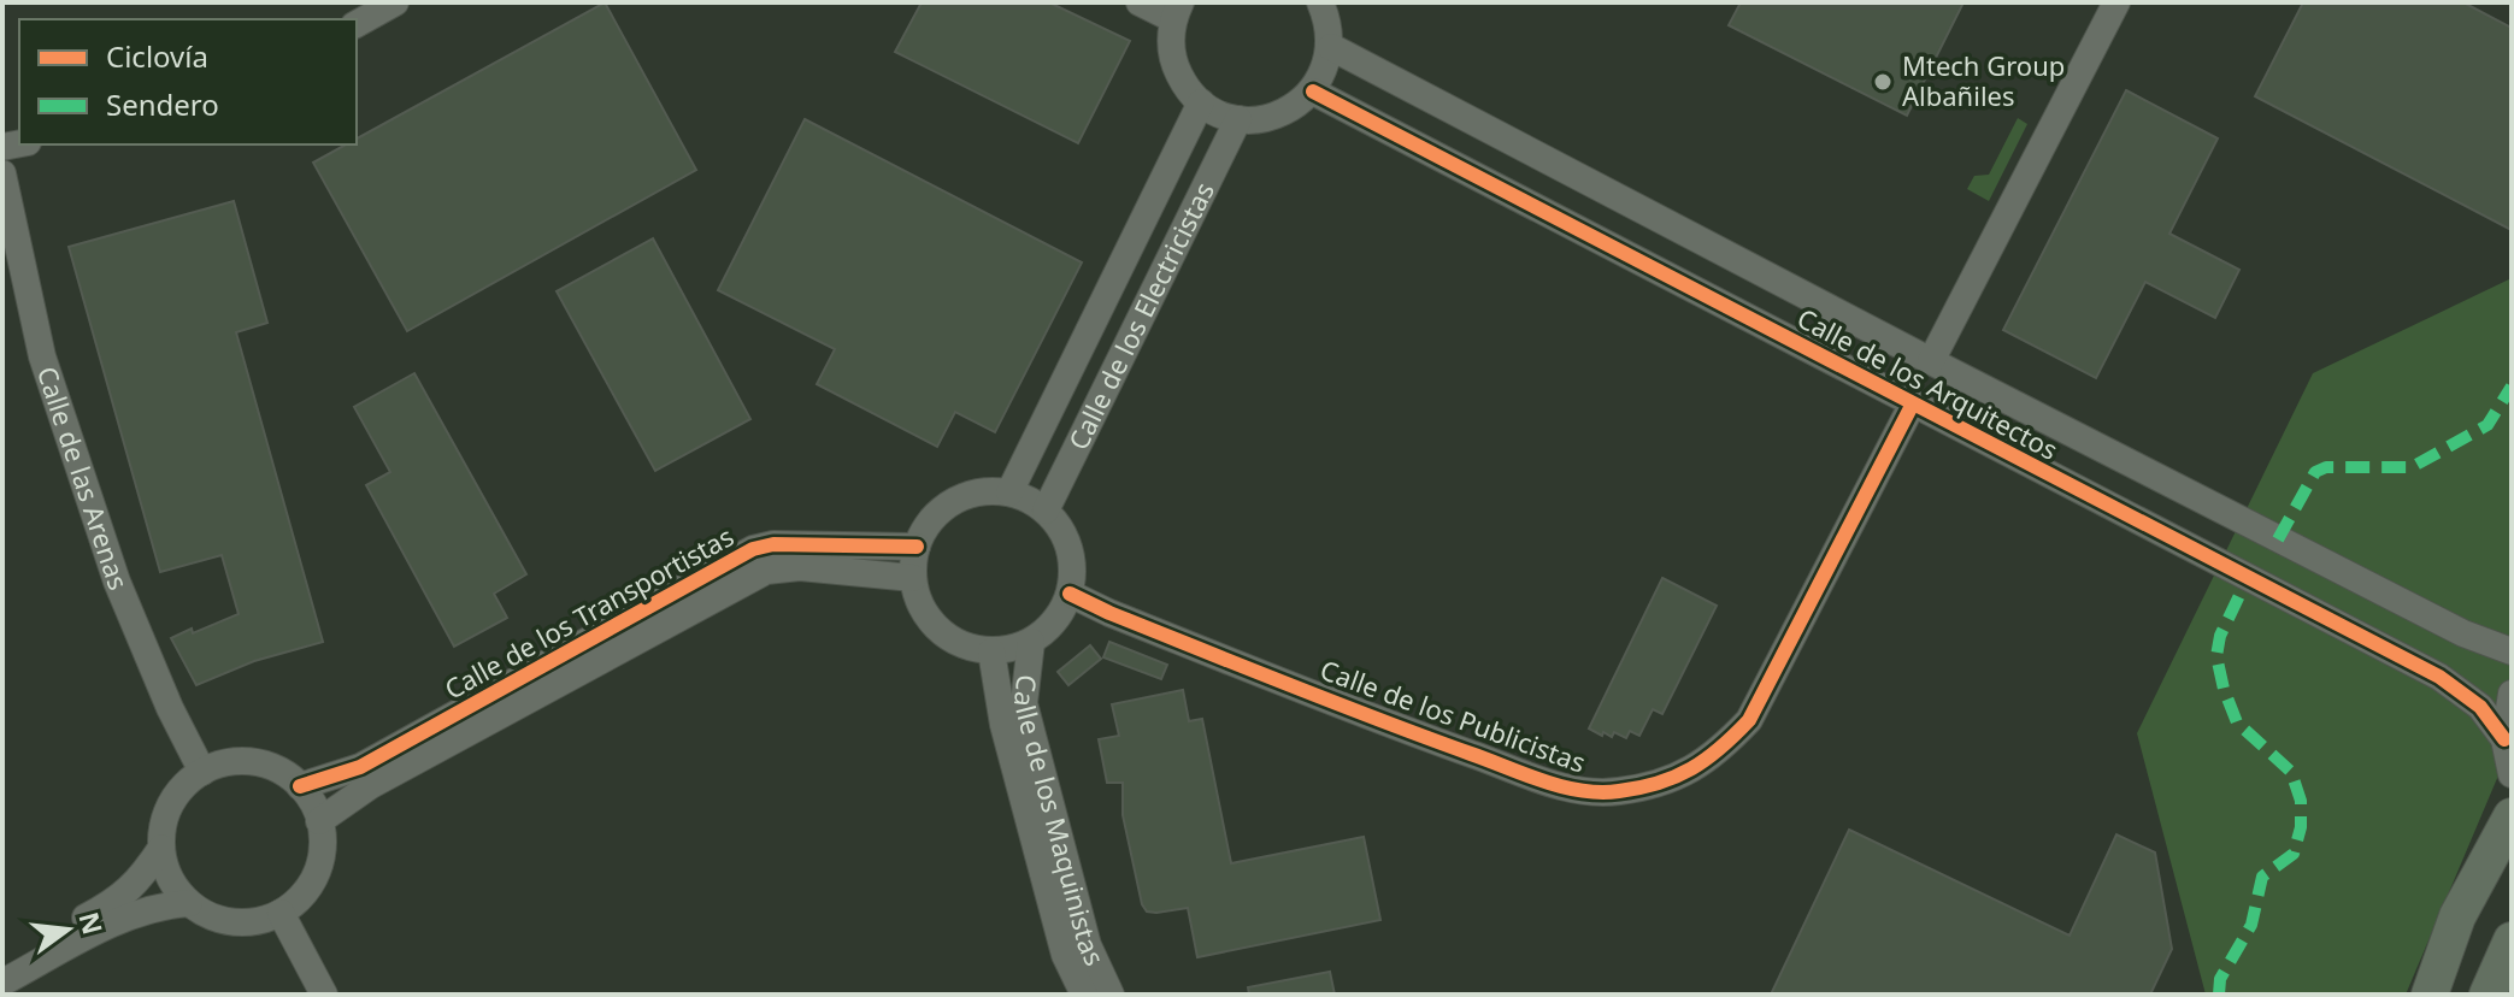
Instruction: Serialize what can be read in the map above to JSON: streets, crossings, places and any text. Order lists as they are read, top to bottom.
{
  "streets": {
    "street": [
      "Calle de los Electricistas",
      "Calle de los Arquitectos",
      "Calle de las Arenas",
      "Calle de los Transportistas",
      "Calle de los Publicistas",
      "Calle de los Maquinistas"
    ]
  },
  "crossings": [
    ["Calle de los Electricistas", "Calle de los Transportistas"],
    ["Calle de los Electricistas", "Calle de los Publicistas"],
    ["Calle de los Electricistas", "Calle de los Maquinistas"],
    ["Calle de los Arquitectos", "Calle de los Publicistas"],
    ["Calle de las Arenas", "Calle de los Transportistas"],
    ["Calle de los Transportistas", "Calle de los Publicistas"],
    ["Calle de los Transportistas", "Calle de los Maquinistas"],
    ["Calle de los Publicistas", "Calle de los Maquinistas"]
  ],
  "places": ["Mtech Group Albañiles"],
  "legend": ["Ciclovía", "Sendero"],
  "north": "right"
}
